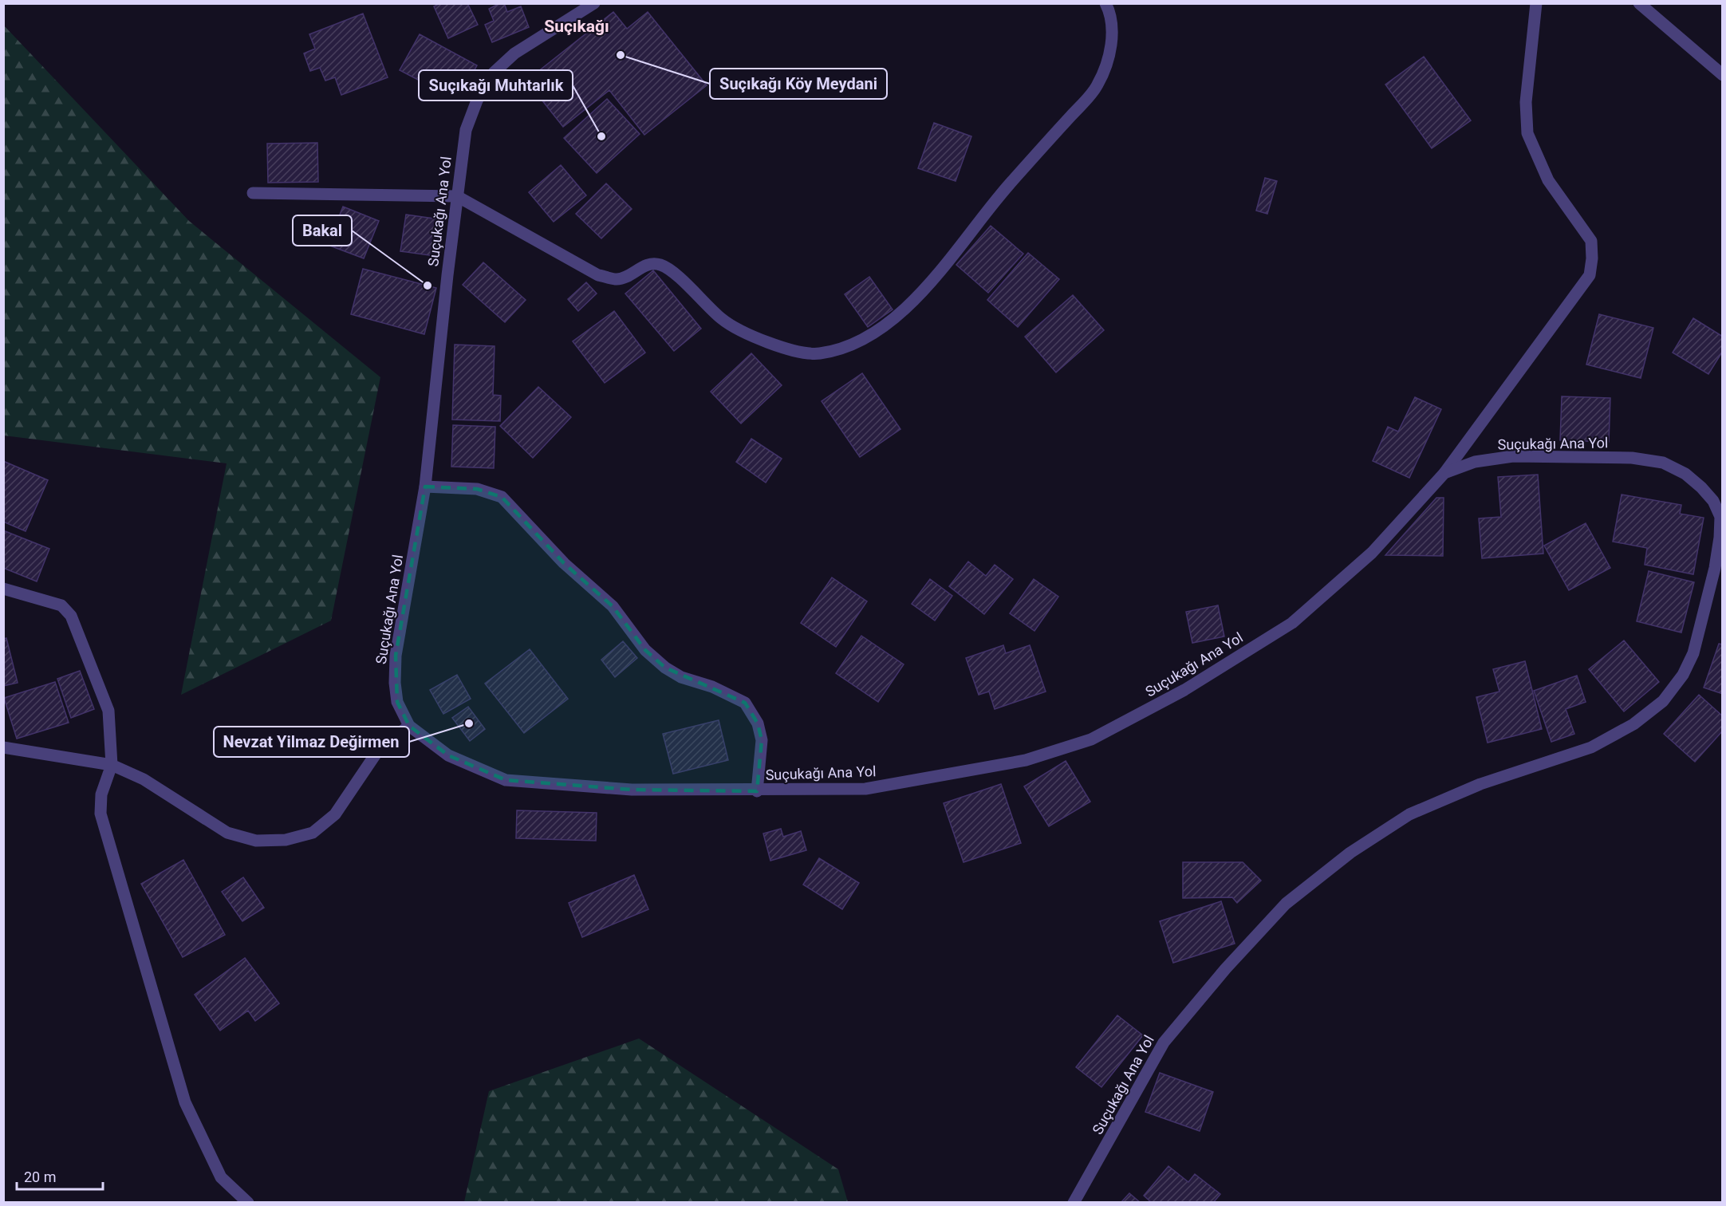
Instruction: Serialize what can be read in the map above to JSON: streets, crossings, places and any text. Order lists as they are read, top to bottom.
{
  "streets": {
    "street": ["Suçukağı Ana Yol"]
  },
  "districts": ["Suçıkağı"],
  "places": [
    "Suçıkağı Köy Meydani",
    "Suçıkağı Muhtarlık",
    "Bakal",
    "Nevzat Yilmaz Değirmen"
  ],
  "scale_bar": "20 m"
}
